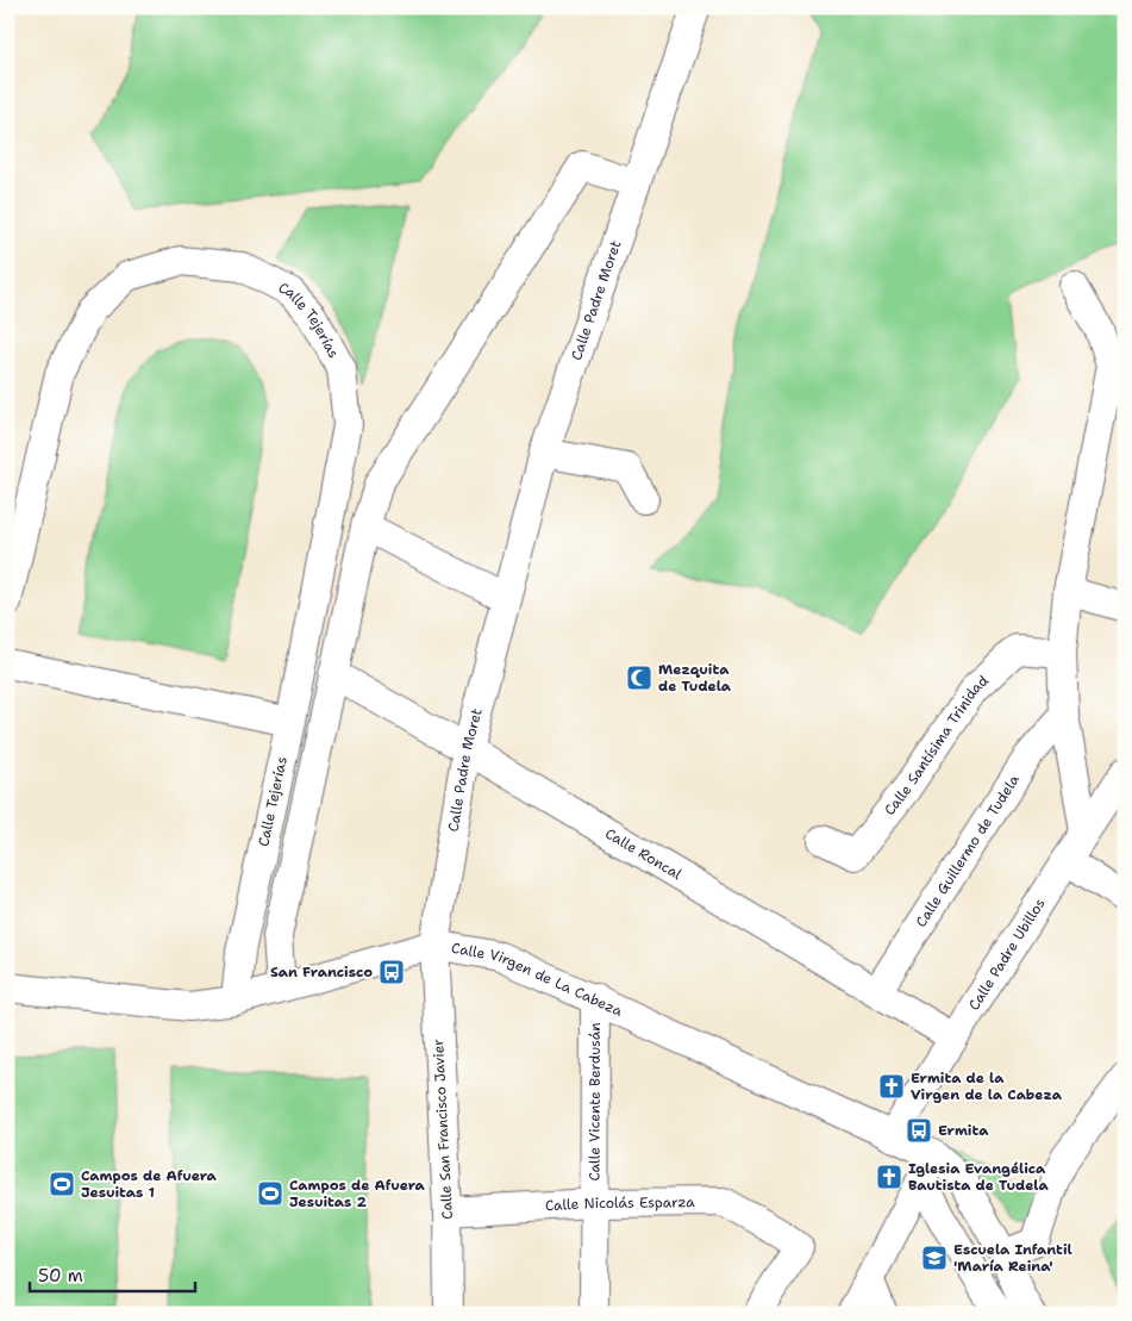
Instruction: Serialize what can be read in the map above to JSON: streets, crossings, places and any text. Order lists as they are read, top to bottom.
{
  "streets": {
    "street": [
      "Calle Padre Moret",
      "Calle Tejerías",
      "Calle Santísima Trinidad",
      "Calle Guillermo de Tudela",
      "Calle Roncal",
      "Calle Padre Ubillos",
      "Calle Virgen de La Cabeza",
      "Calle Vicente Berdusán",
      "Calle San Francisco Javier",
      "Calle Nicolás Esparza"
    ]
  },
  "crossings": [
    ["Calle Padre Moret", "Calle Roncal"],
    ["Calle Padre Moret", "Calle Virgen de La Cabeza"],
    ["Calle Padre Moret", "Calle San Francisco Javier"],
    ["Calle Tejerías", "Calle Virgen de La Cabeza"],
    ["Calle Guillermo de Tudela", "Calle Roncal"],
    ["Calle Roncal", "Calle Padre Ubillos"],
    ["Calle Padre Ubillos", "Calle Virgen de La Cabeza"],
    ["Calle Virgen de La Cabeza", "Calle Vicente Berdusán"],
    ["Calle Virgen de La Cabeza", "Calle San Francisco Javier"],
    ["Calle Vicente Berdusán", "Calle Nicolás Esparza"],
    ["Calle San Francisco Javier", "Calle Nicolás Esparza"]
  ],
  "places": {
    "mosque": ["Mezquita de Tudela"],
    "bus stop": ["San Francisco", "Ermita"],
    "church": ["Ermita de la Virgen de la Cabeza", "Iglesia Evangélica Bautista de Tudela"],
    "sports": ["Campos de Afuera Jesuitas 1", "Campos de Afuera Jesuitas 2"],
    "school or university": ["Escuela Infantil 'María Reina'"]
  },
  "scale_bar": "50 m"
}
